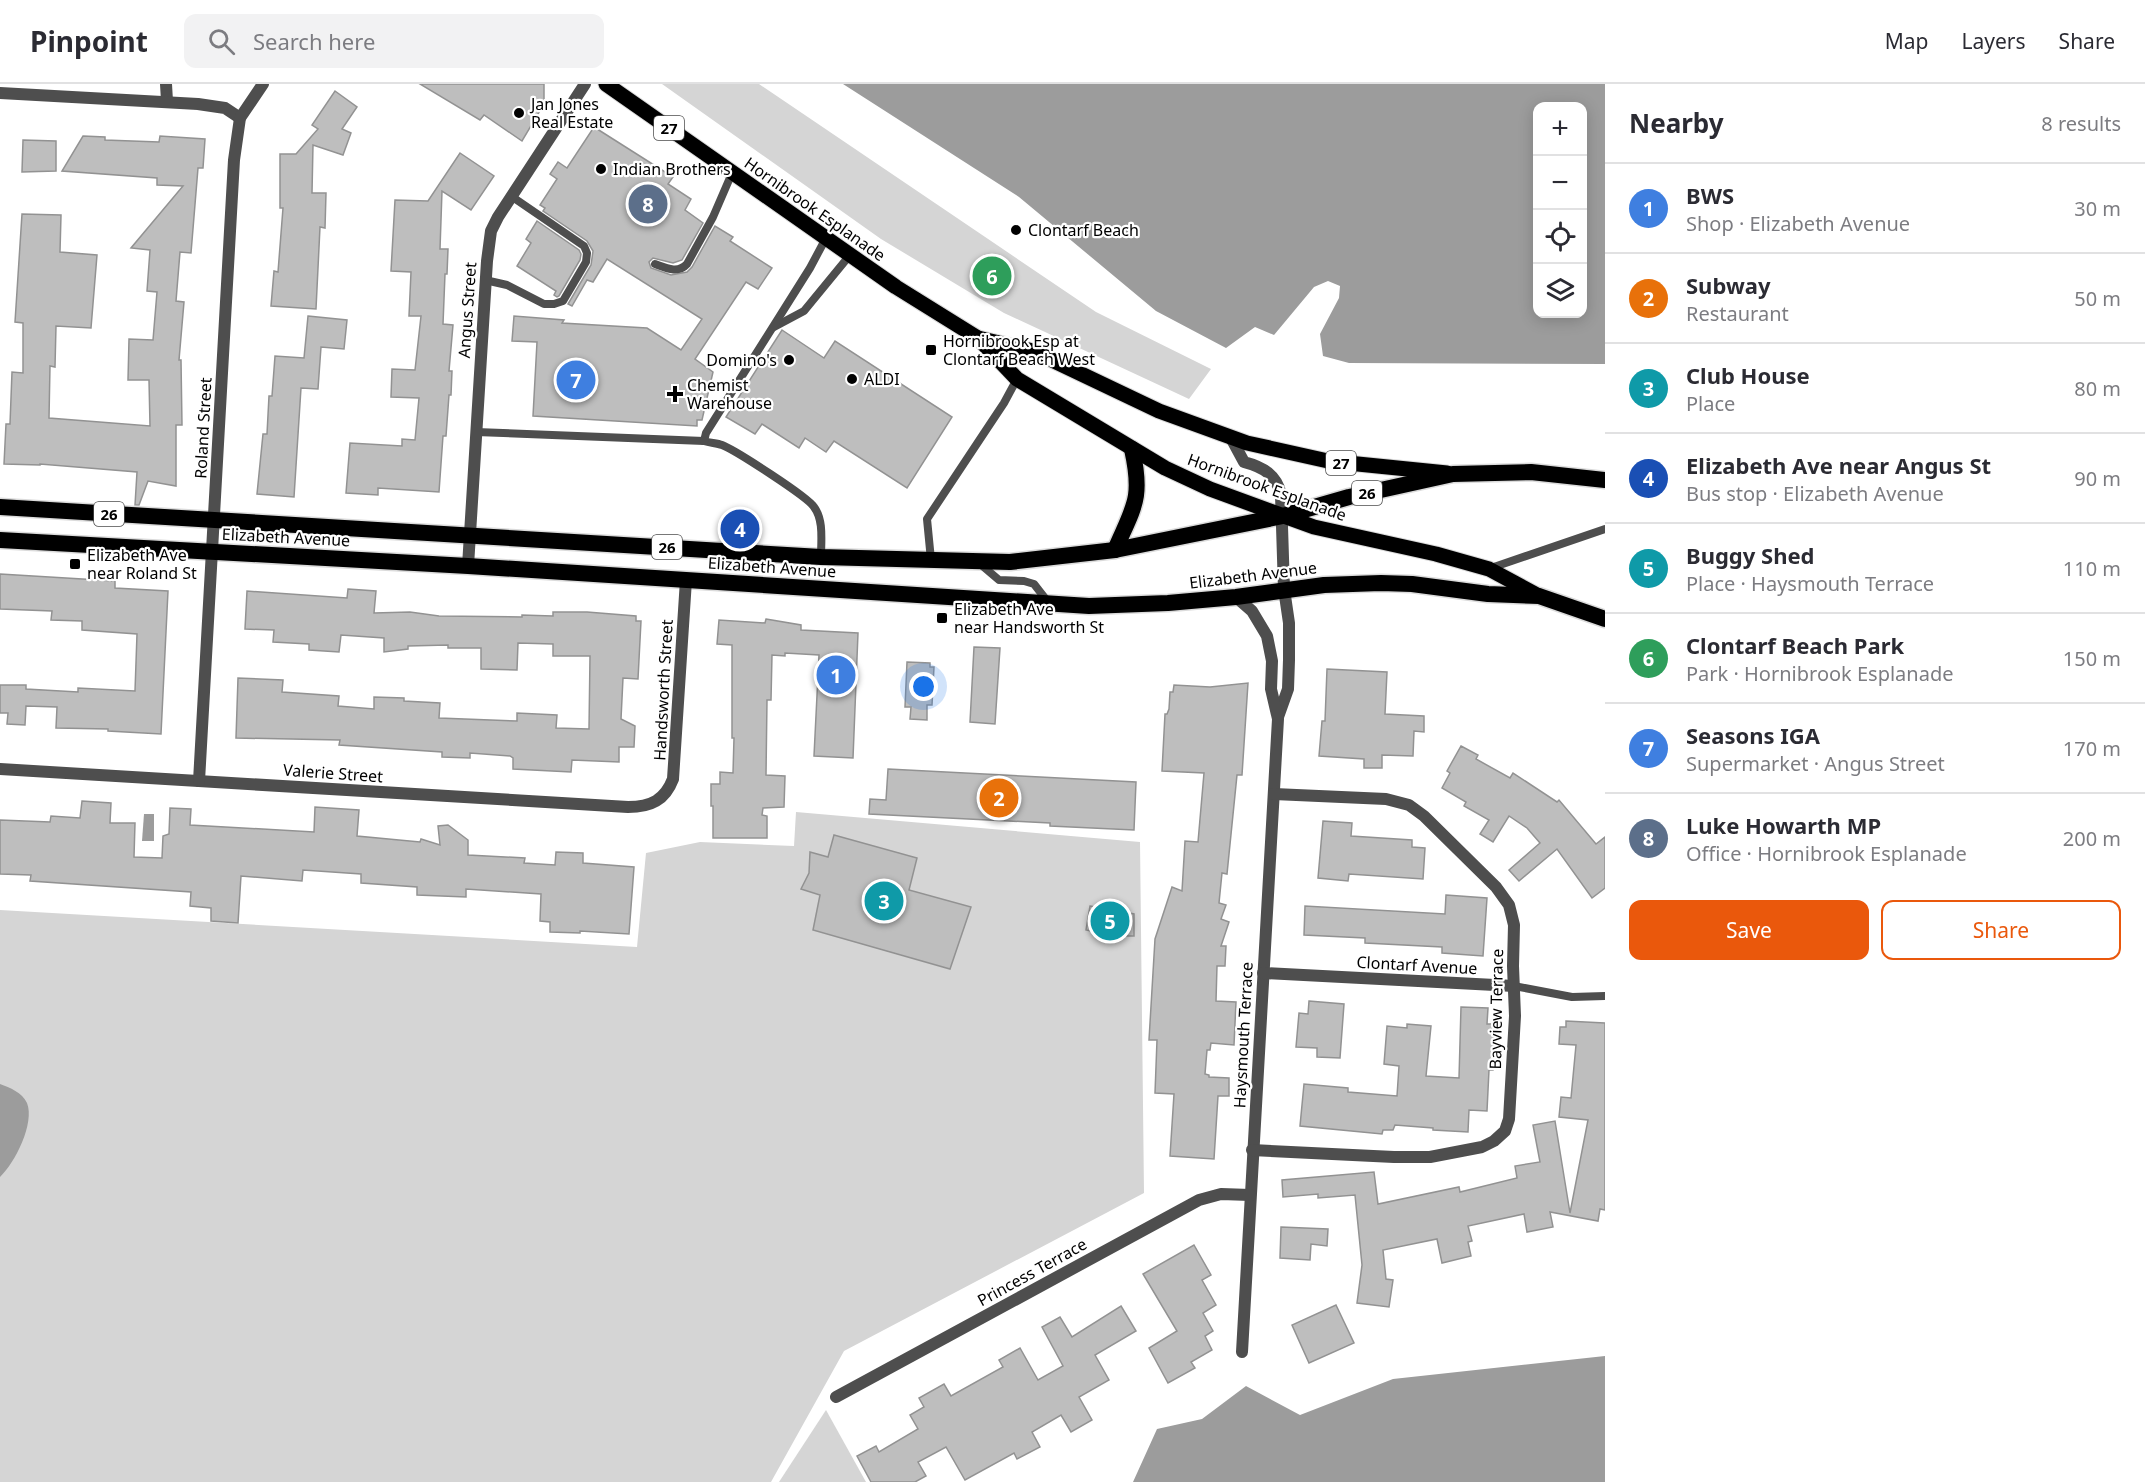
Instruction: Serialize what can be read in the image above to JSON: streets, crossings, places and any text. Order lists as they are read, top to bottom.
{
  "streets": {
    "highway": ["26", "Elizabeth Avenue"],
    "main road": ["27", "Hornibrook Esplanade"],
    "street": [
      "Angus Street",
      "Roland Street",
      "Handsworth Street",
      "Valerie Street",
      "Clontarf Avenue",
      "Bayview Terrace",
      "Haysmouth Terrace",
      "Princess Terrace"
    ]
  },
  "crossings": [
    ["Hornibrook Esplanade", "26"],
    ["Hornibrook Esplanade", "Elizabeth Avenue"],
    ["Hornibrook Esplanade", "Haysmouth Terrace"],
    ["Angus Street", "Elizabeth Avenue"],
    ["Roland Street", "Elizabeth Avenue"],
    ["Roland Street", "Valerie Street"],
    ["26", "Elizabeth Avenue"],
    ["Elizabeth Avenue", "Handsworth Street"],
    ["Elizabeth Avenue", "Haysmouth Terrace"],
    ["Handsworth Street", "Valerie Street"],
    ["Clontarf Avenue", "Bayview Terrace"],
    ["Clontarf Avenue", "Haysmouth Terrace"],
    ["Bayview Terrace", "Haysmouth Terrace"],
    ["Haysmouth Terrace", "Princess Terrace"]
  ],
  "places": {
    "other": [
      "Jan Jones Real Estate",
      "Indian Brothers",
      "Clontarf Beach",
      "Domino's",
      "ALDI"
    ],
    "transit": ["Hornibrook Esp at Clontarf Beach West", "Elizabeth Ave near Roland St", "Elizabeth Ave near Handsworth St"],
    "health": ["Chemist Warehouse"]
  },
  "page": {
    "header": "Pinpoint",
    "search": "Search here",
    "nav": ["Map", "Layers", "Share"],
    "heading": ["Nearby", "8 results"],
    "map_buttons": ["+", "−"],
    "list": [
      {
        "mark": "1",
        "name": "BWS",
        "note": "Shop · Elizabeth Avenue",
        "value": "30 m"
      },
      {
        "mark": "2",
        "name": "Subway",
        "note": "Restaurant",
        "value": "50 m"
      },
      {
        "mark": "3",
        "name": "Club House",
        "note": "Place",
        "value": "80 m"
      },
      {
        "mark": "4",
        "name": "Elizabeth Ave near Angus St",
        "note": "Bus stop · Elizabeth Avenue",
        "value": "90 m"
      },
      {
        "mark": "5",
        "name": "Buggy Shed",
        "note": "Place · Haysmouth Terrace",
        "value": "110 m"
      },
      {
        "mark": "6",
        "name": "Clontarf Beach Park",
        "note": "Park · Hornibrook Esplanade",
        "value": "150 m"
      },
      {
        "mark": "7",
        "name": "Seasons IGA",
        "note": "Supermarket · Angus Street",
        "value": "170 m"
      },
      {
        "mark": "8",
        "name": "Luke Howarth MP",
        "note": "Office · Hornibrook Esplanade",
        "value": "200 m"
      }
    ],
    "pins": [
      "8",
      "6",
      "7",
      "4",
      "1",
      "2",
      "3",
      "5"
    ],
    "buttons": ["Save", "Share"]
  }
}
